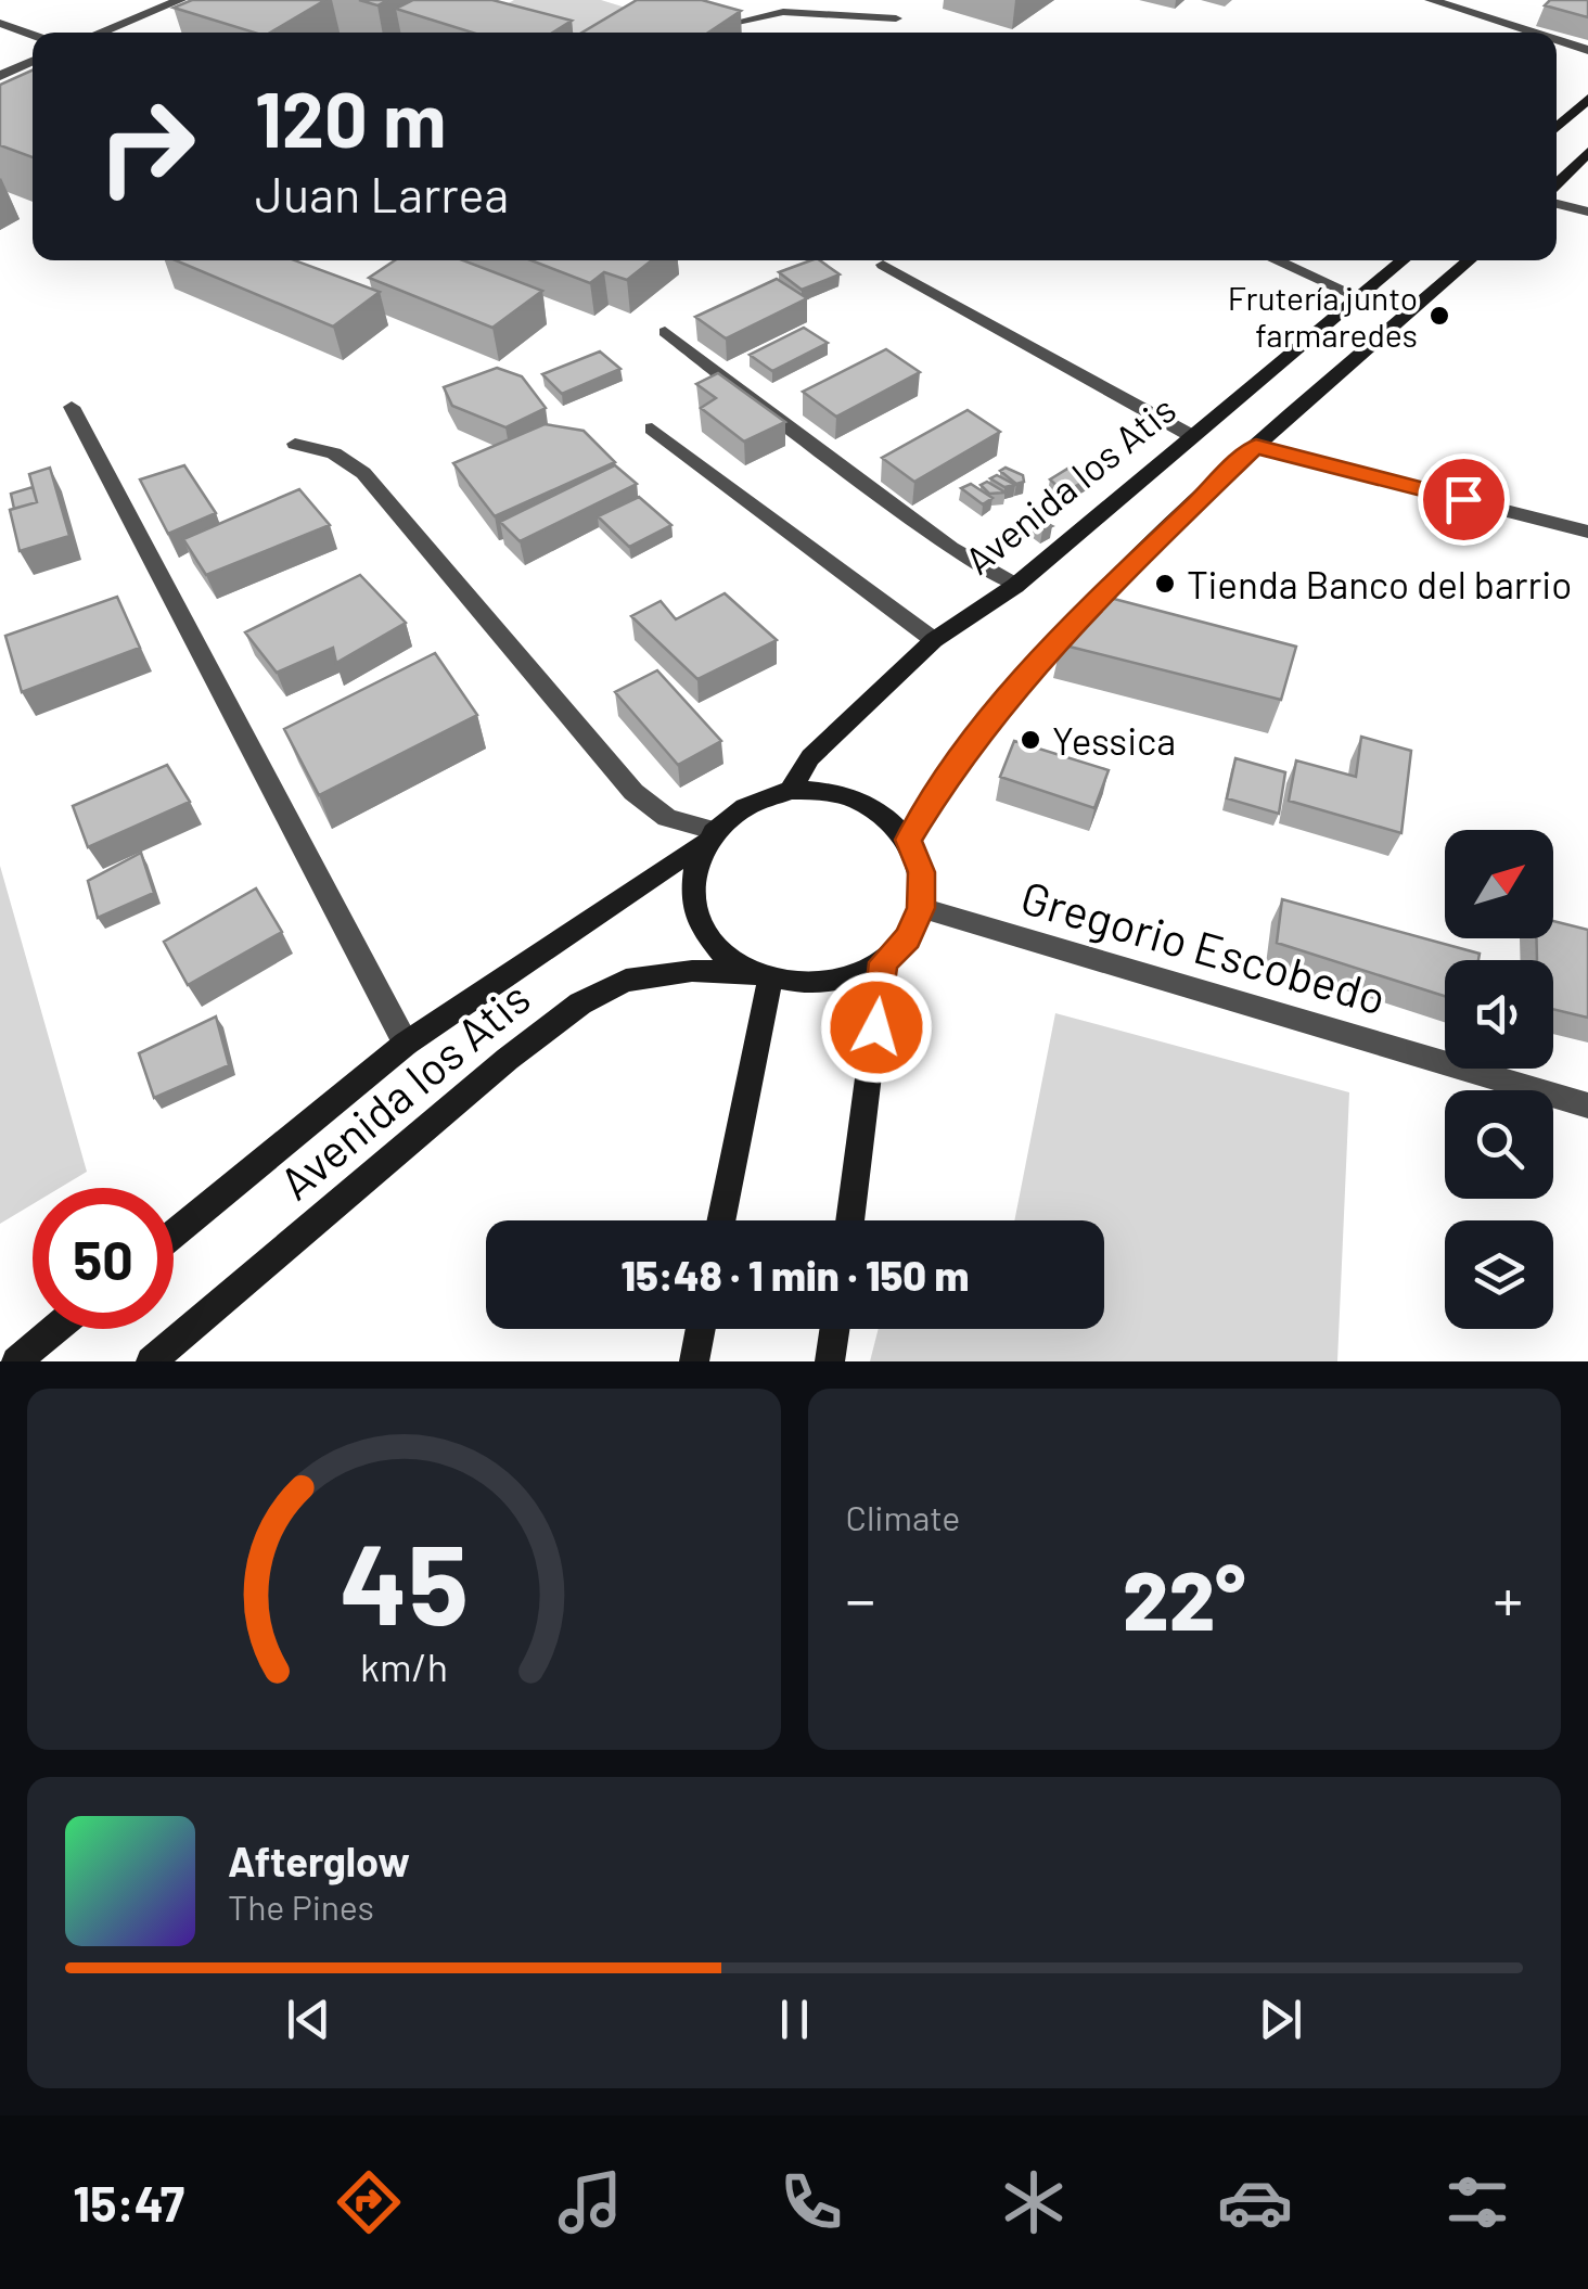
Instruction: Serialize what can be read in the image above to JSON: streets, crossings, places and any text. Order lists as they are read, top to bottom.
{
  "streets": {
    "main road": ["Avenida los Atis"],
    "street": ["Gregorio Escobedo"]
  },
  "crossings": [
    ["Avenida los Atis", "Gregorio Escobedo"]
  ],
  "places": ["Frutería junto farmaredes", "Tienda Banco del barrio", "Yessica"],
  "north": "top right",
  "page": {
    "turn": ["120 m", "Juan Larrea"],
    "limit": "50",
    "trip": "15:48 · 1 min · 150 m",
    "tile": "Climate",
    "heat": ["−", "22°", "+"],
    "song": ["Afterglow", "The Pines"],
    "tabs": "15:47",
    "gauge": ["45", "km/h"]
  }
}
